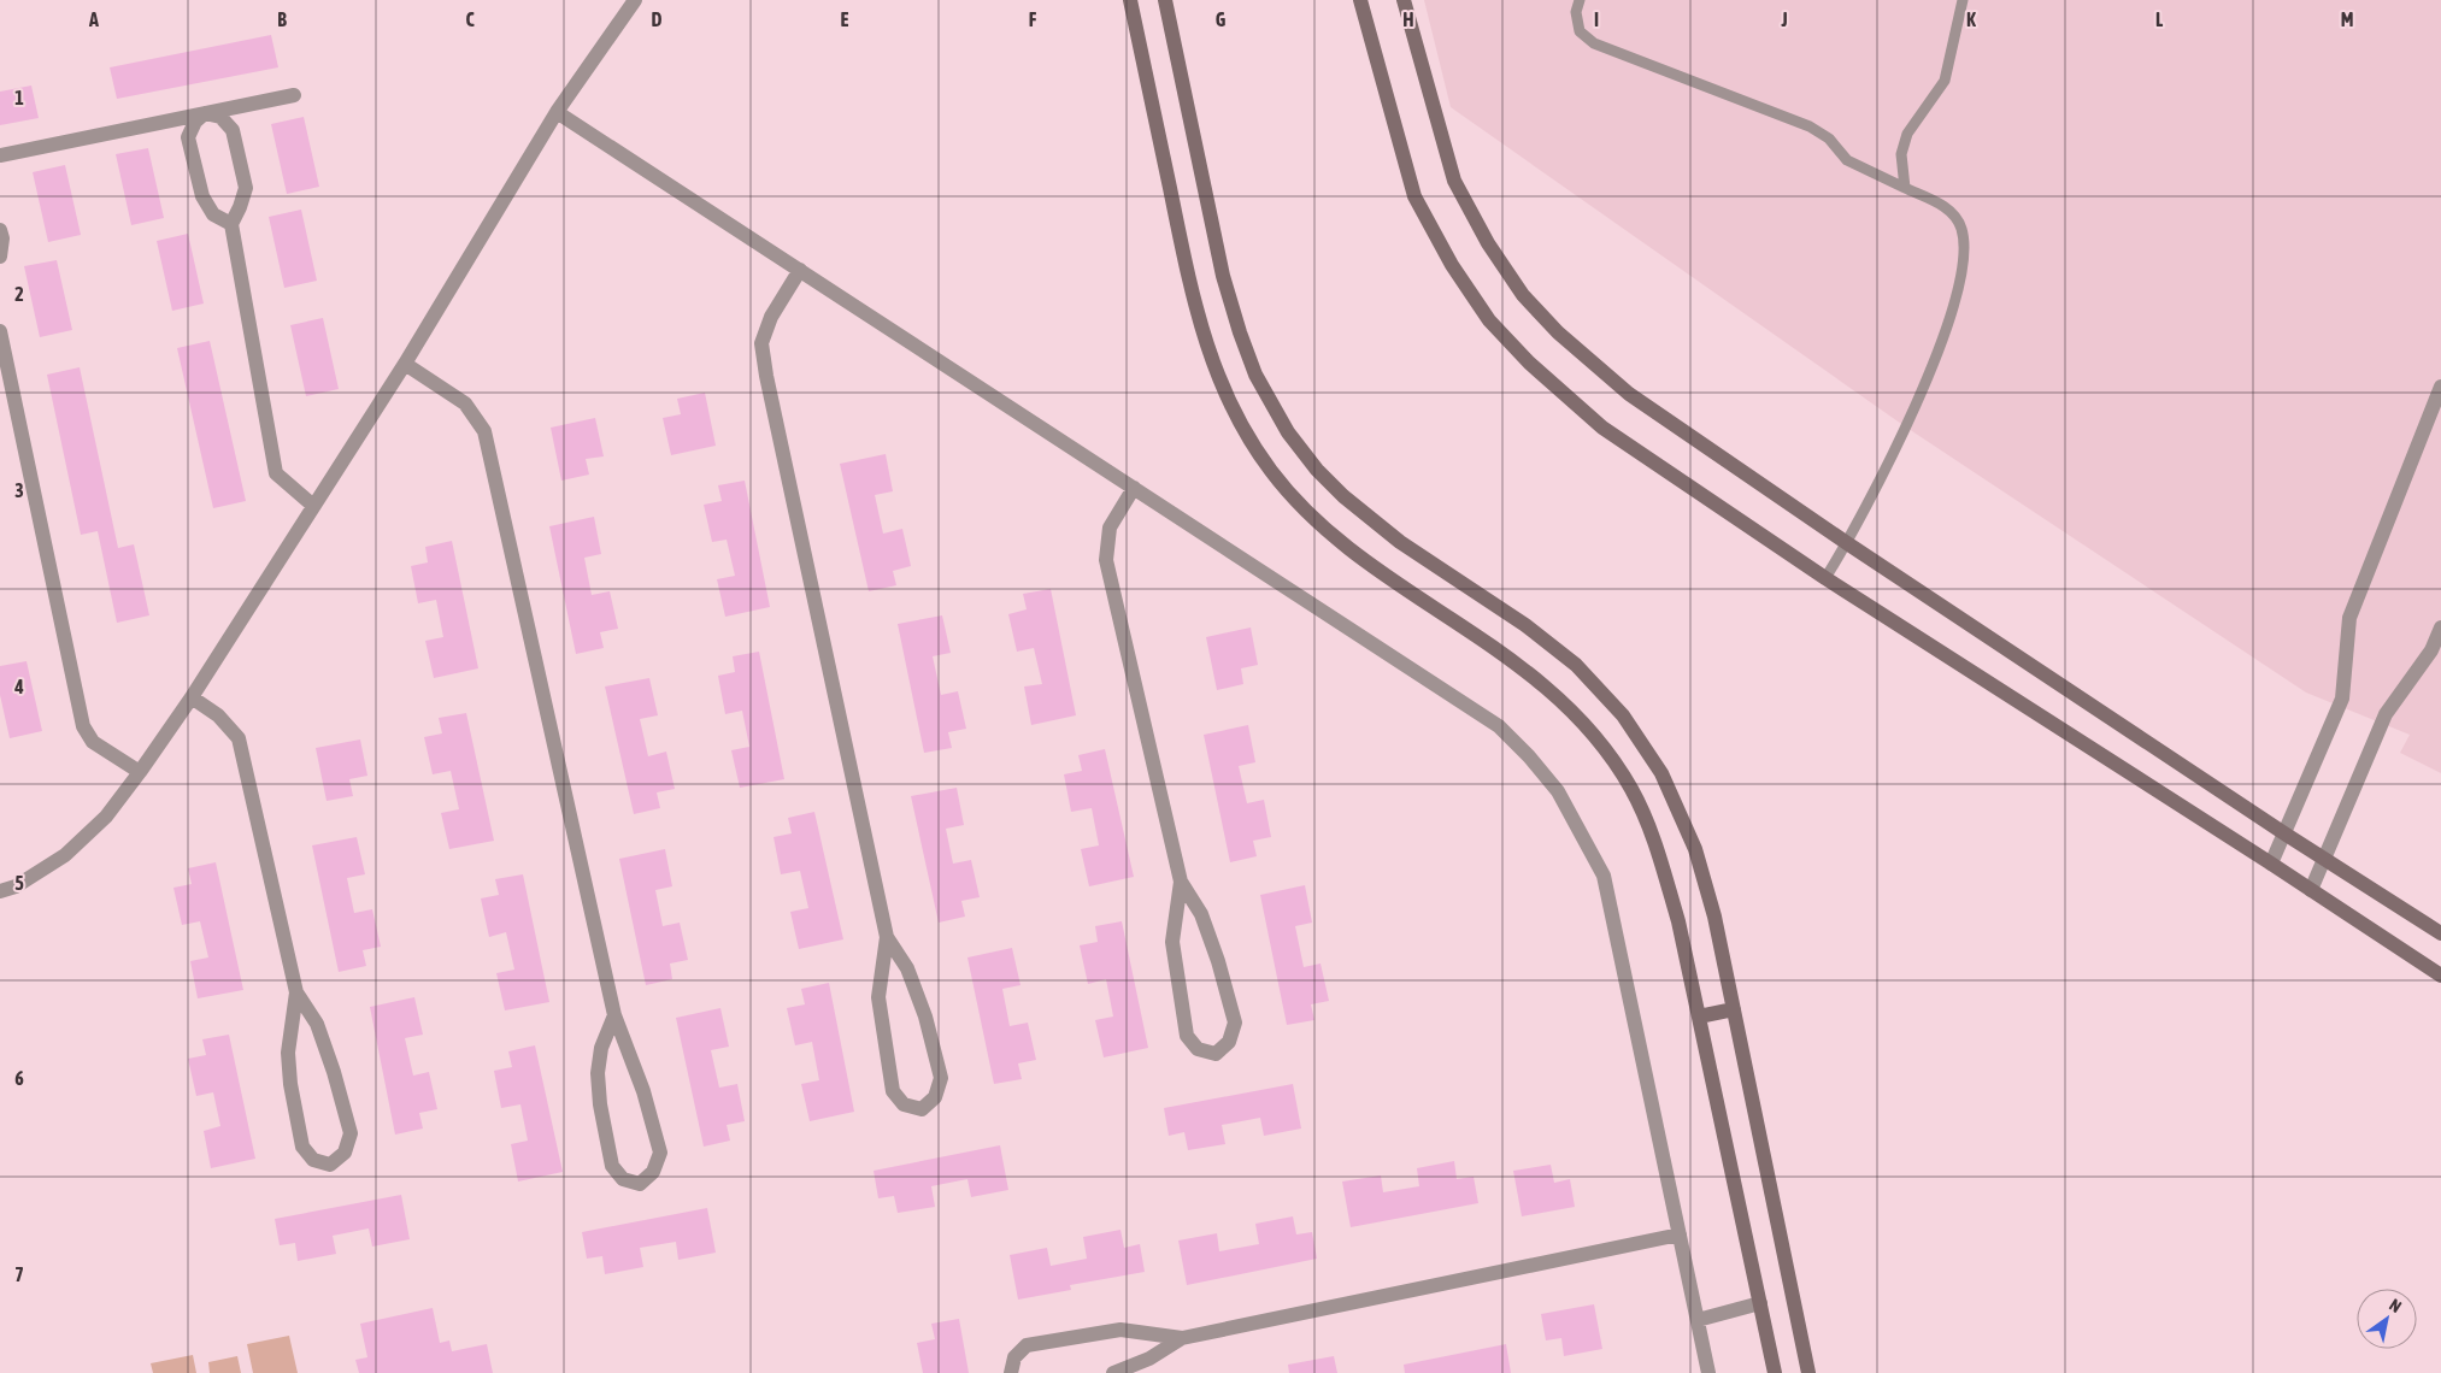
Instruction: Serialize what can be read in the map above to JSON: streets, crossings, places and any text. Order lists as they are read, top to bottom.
{
  "north": "top right",
  "grid": {
    "columns": [
      "A",
      "B",
      "C",
      "D",
      "E",
      "F",
      "G",
      "H",
      "I",
      "J",
      "K",
      "L",
      "M"
    ],
    "rows": [
      "1",
      "2",
      "3",
      "4",
      "5",
      "6",
      "7"
    ]
  }
}
